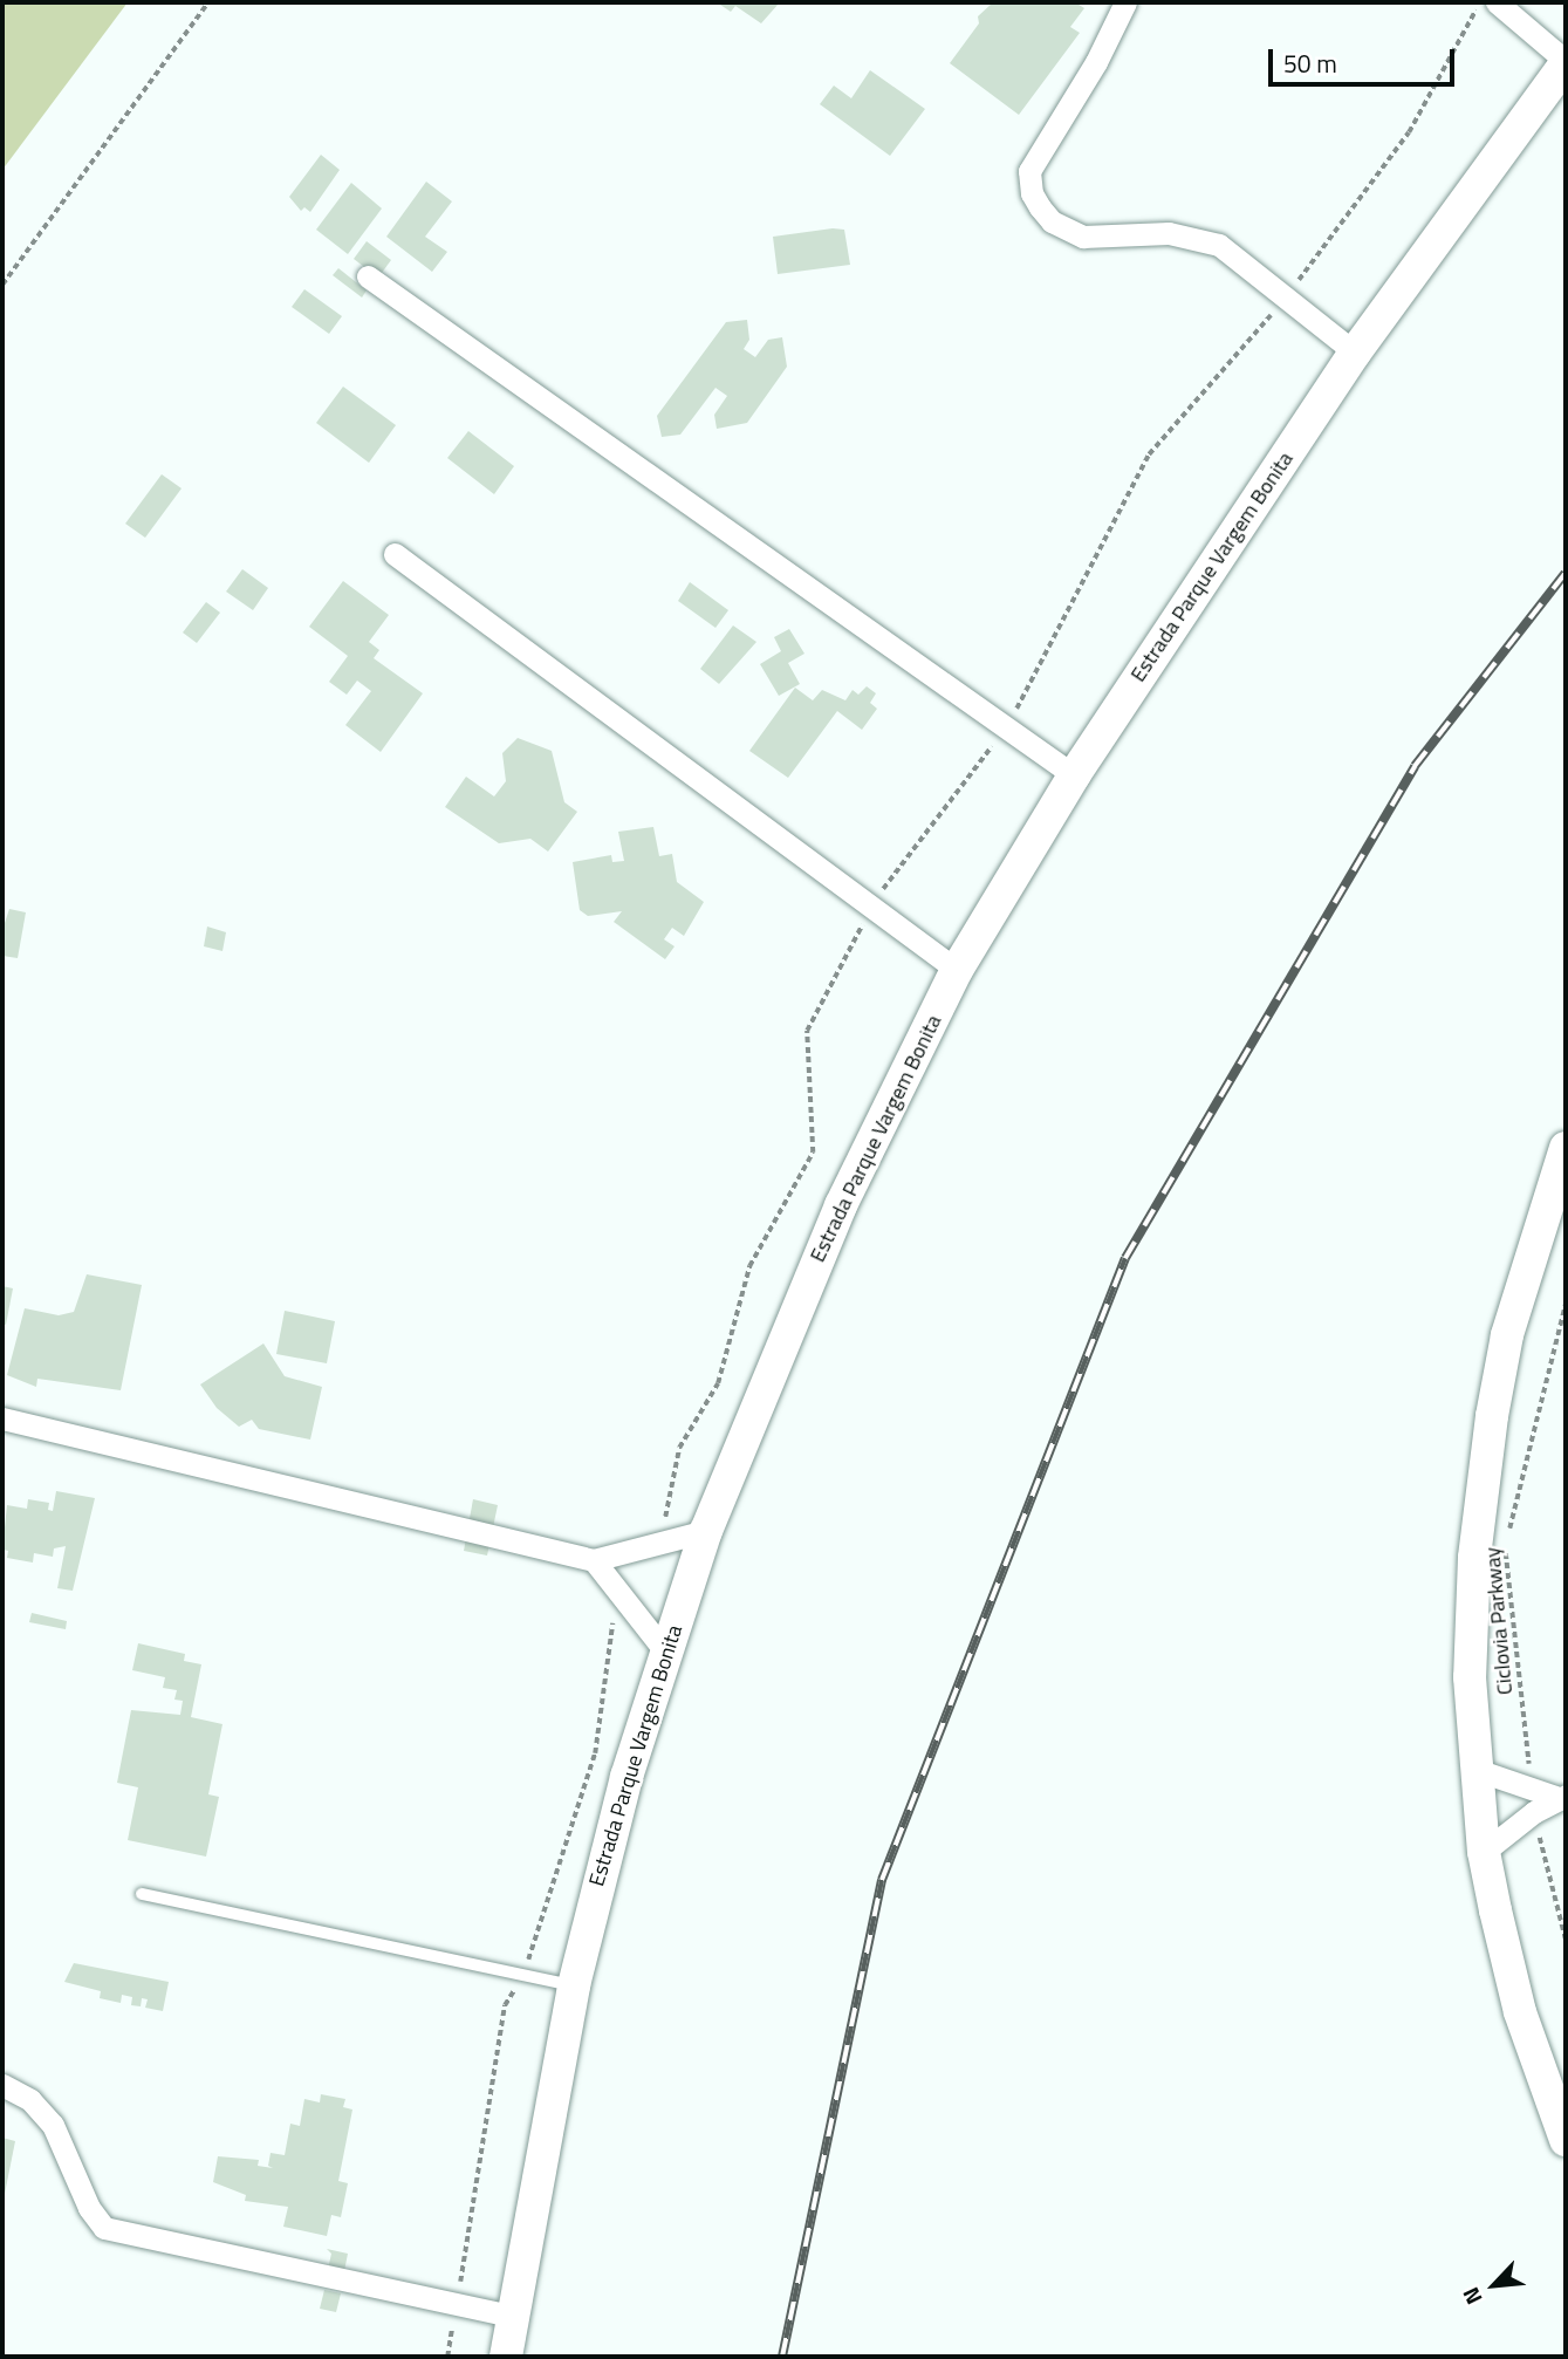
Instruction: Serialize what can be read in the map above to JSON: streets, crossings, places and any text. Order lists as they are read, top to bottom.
{
  "streets": {
    "main road": ["Estrada Parque Vargem Bonita"],
    "path": ["Ciclovia Parkway"]
  },
  "scale_bar": "50 m",
  "north": "bottom left"
}
